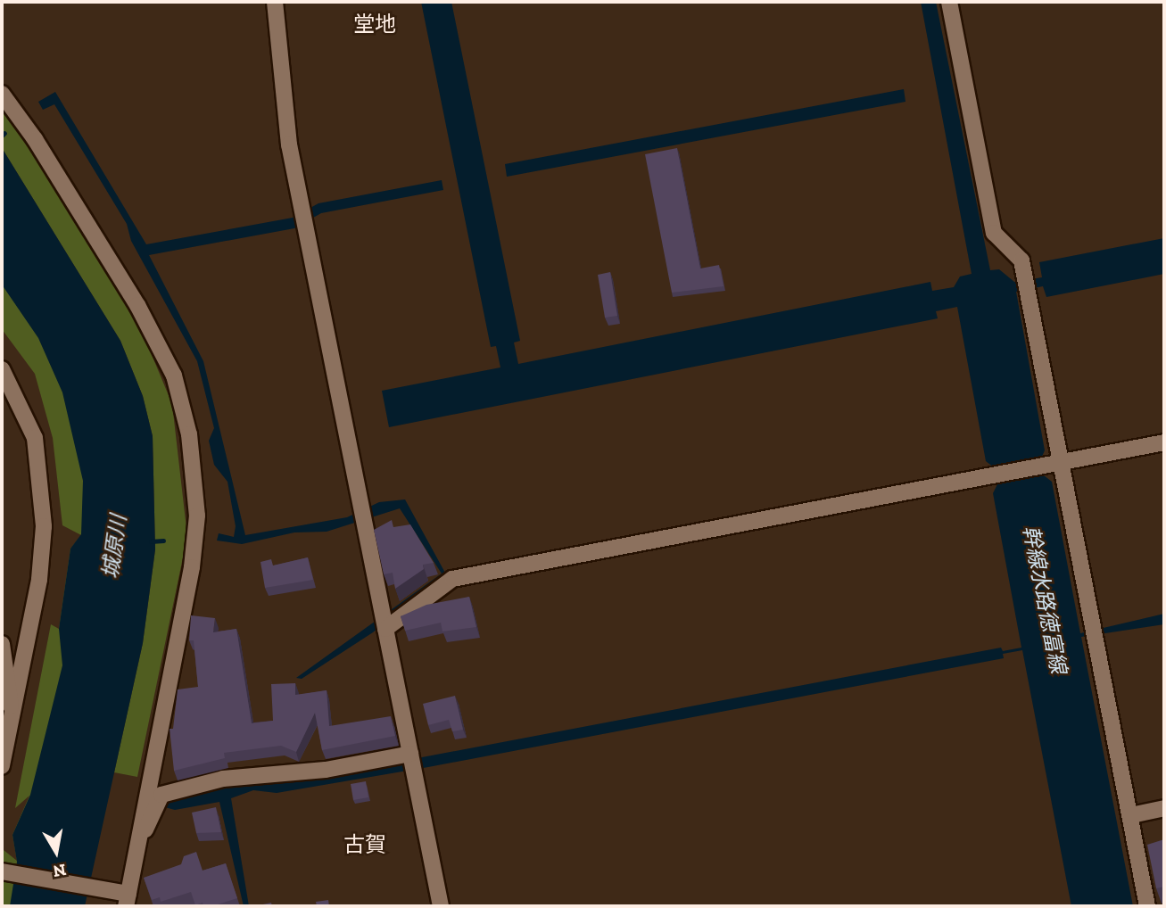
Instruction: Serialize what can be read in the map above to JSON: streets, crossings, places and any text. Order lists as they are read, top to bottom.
{
  "districts": ["堂地", "古賀"],
  "water": ["城原川", "幹線水路徳富線"],
  "north": "bottom"
}
